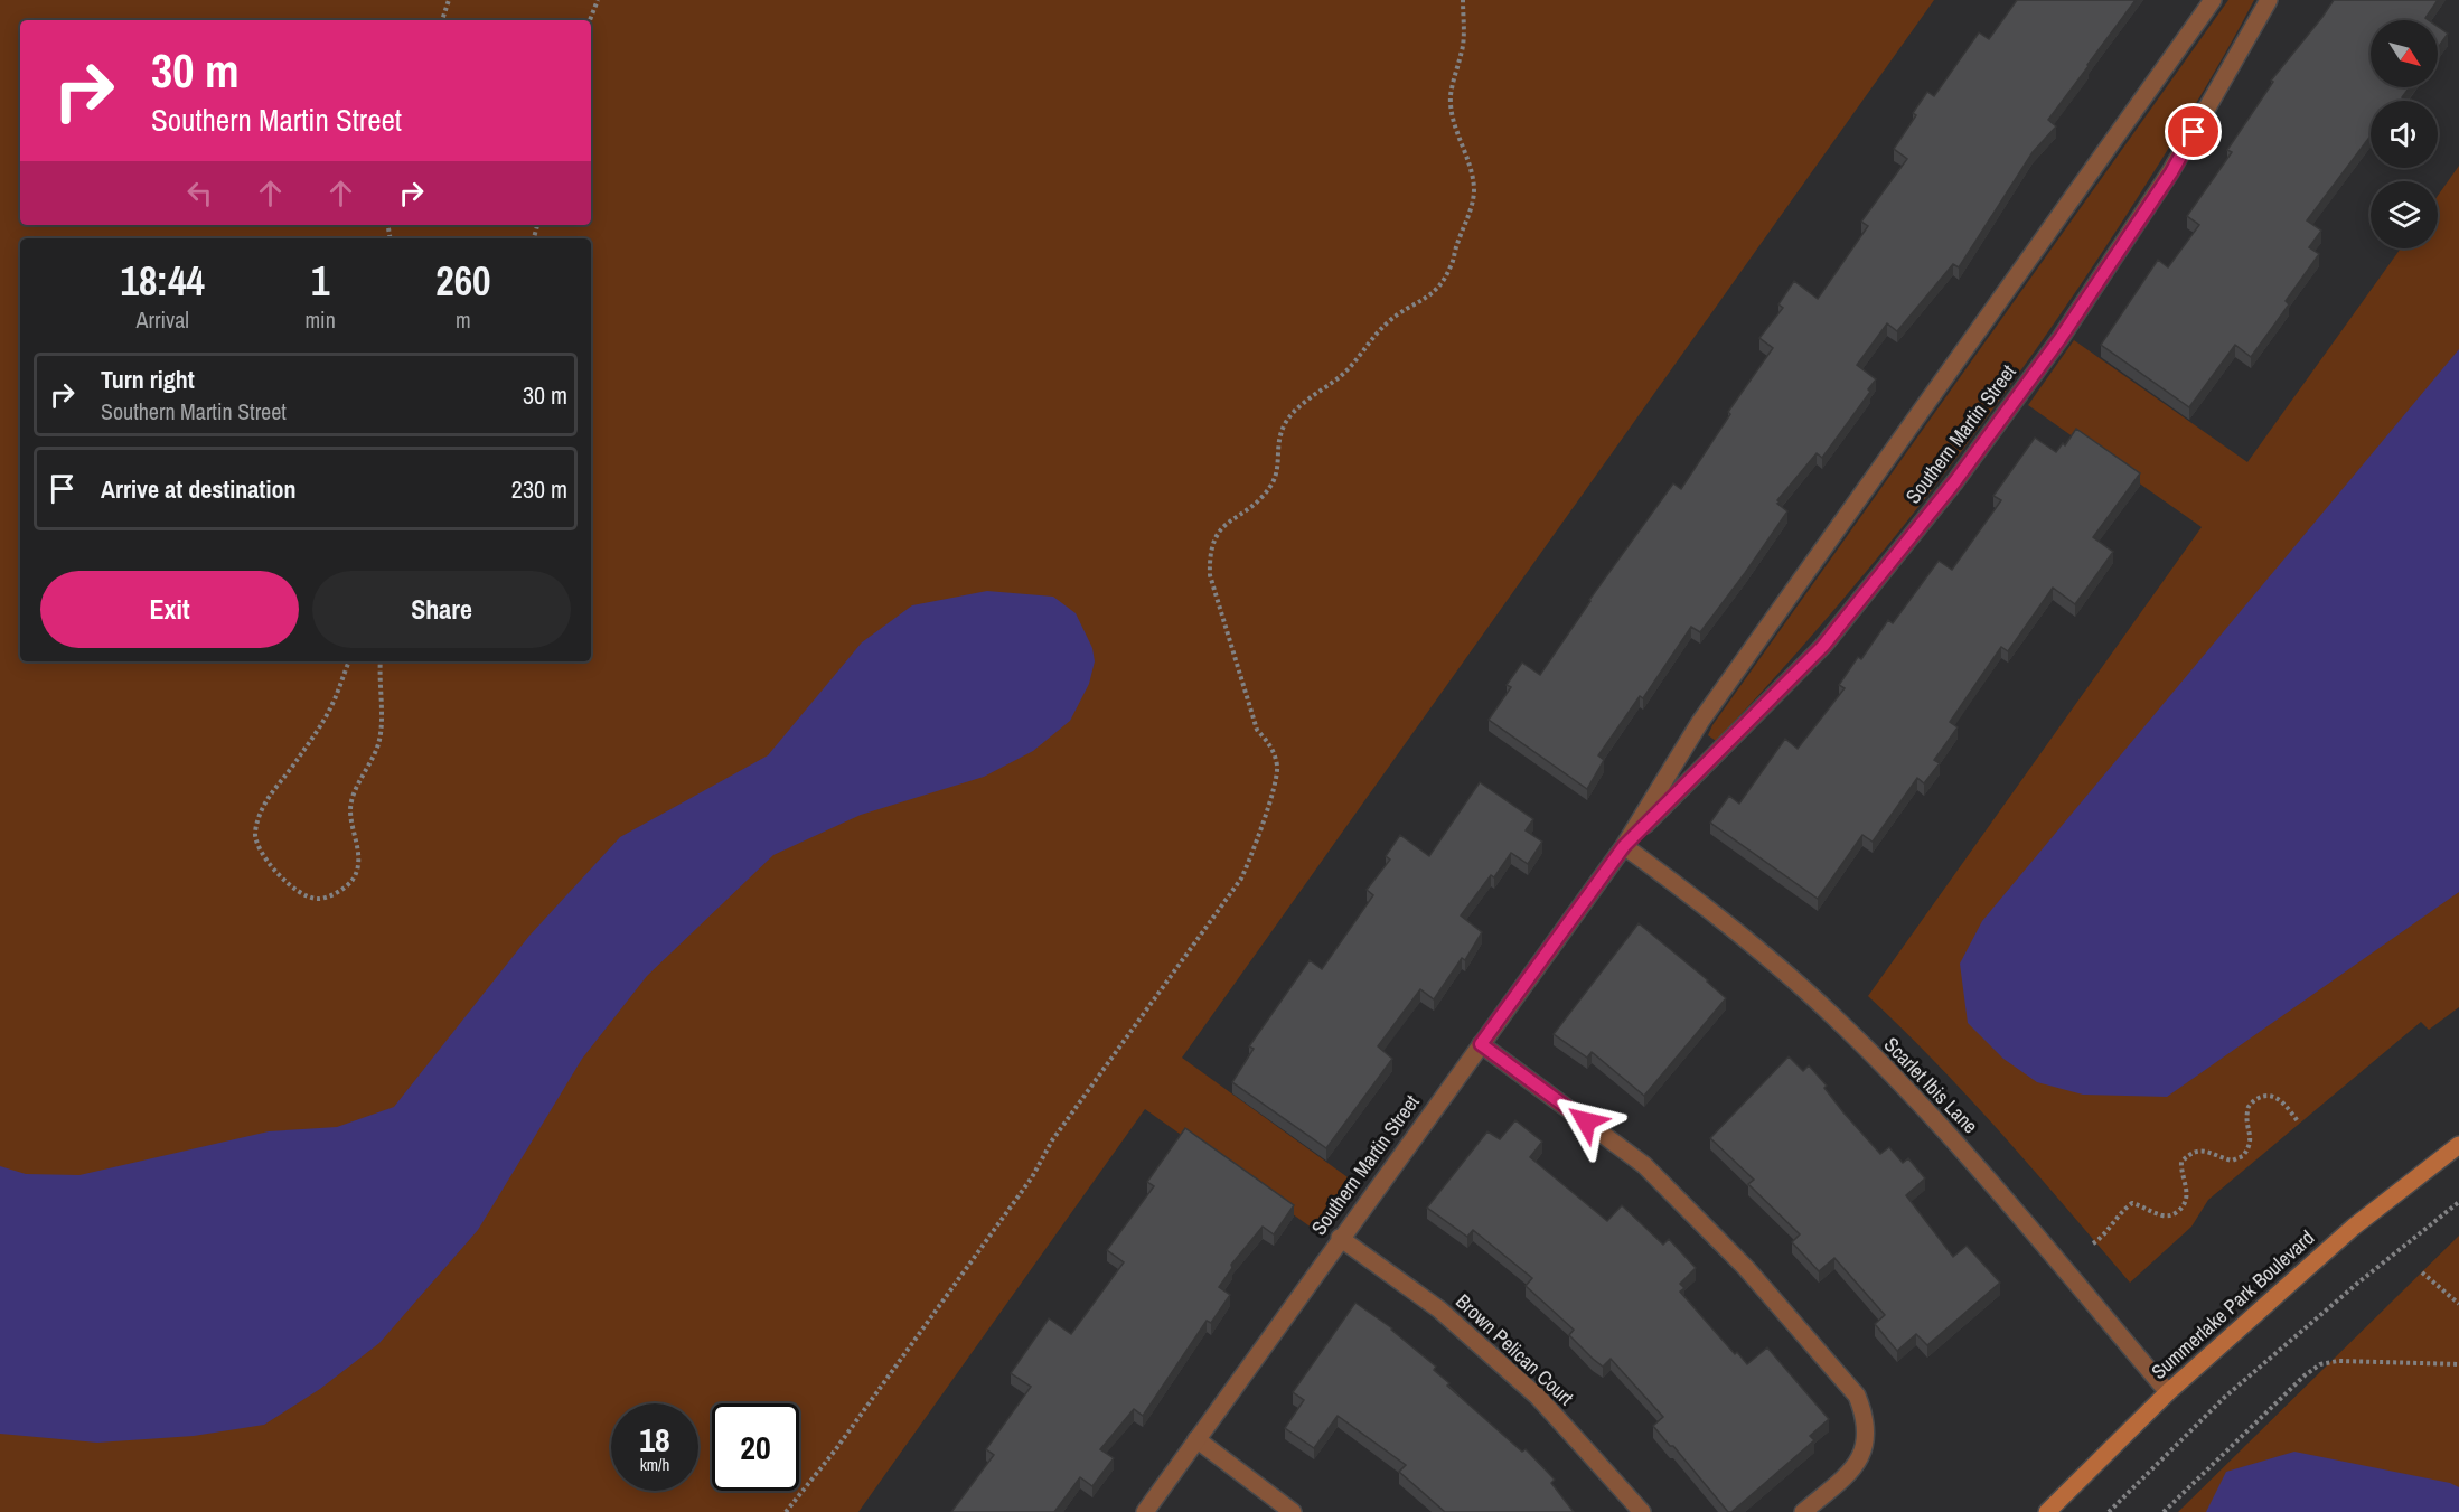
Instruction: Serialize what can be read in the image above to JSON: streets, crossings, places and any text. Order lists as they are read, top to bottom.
{
  "streets": {
    "main road": ["Summerlake Park Boulevard"],
    "street": ["Southern Martin Street", "Scarlet Ibis Lane", "Brown Pelican Court"]
  },
  "crossings": [
    ["Southern Martin Street", "Scarlet Ibis Lane"],
    ["Southern Martin Street", "Brown Pelican Court"],
    ["Scarlet Ibis Lane", "Summerlake Park Boulevard"]
  ],
  "north": "bottom right",
  "page": {
    "turn": ["30 m", "Southern Martin Street"],
    "eta": [
      "18:44",
      "Arrival",
      "1",
      "min",
      "260",
      "m"
    ],
    "list": [
      {
        "name": "Turn right",
        "note": "Southern Martin Street",
        "value": "30 m"
      },
      {
        "name": "Arrive at destination",
        "value": "230 m"
      }
    ],
    "buttons": ["Exit", "Share"],
    "speed": "18 km/h",
    "limit": "20"
  }
}
